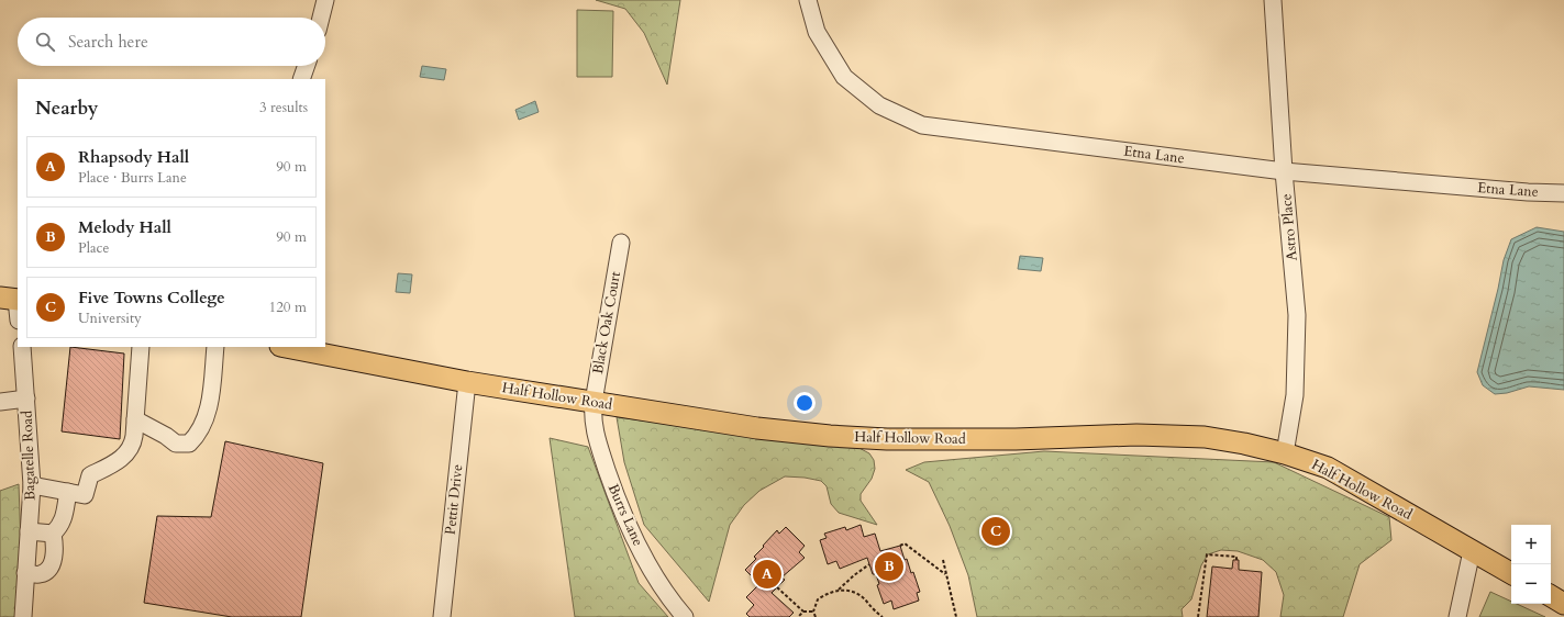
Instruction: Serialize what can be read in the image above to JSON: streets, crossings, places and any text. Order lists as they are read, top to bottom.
{
  "streets": {
    "main road": ["Half Hollow Road"],
    "street": [
      "Etna Lane",
      "Astro Place",
      "Black Oak Court",
      "Bagatelle Road",
      "Pettit Drive",
      "Burrs Lane"
    ]
  },
  "crossings": [
    ["Etna Lane", "Astro Place"],
    ["Astro Place", "Half Hollow Road"],
    ["Black Oak Court", "Half Hollow Road"],
    ["Black Oak Court", "Burrs Lane"],
    ["Half Hollow Road", "Pettit Drive"],
    ["Half Hollow Road", "Burrs Lane"]
  ],
  "page": {
    "search": "Search here",
    "heading": ["Nearby", "3 results"],
    "list": [
      {
        "mark": "A",
        "name": "Rhapsody Hall",
        "note": "Place · Burrs Lane",
        "value": "90 m"
      },
      {
        "mark": "B",
        "name": "Melody Hall",
        "note": "Place",
        "value": "90 m"
      },
      {
        "mark": "C",
        "name": "Five Towns College",
        "note": "University",
        "value": "120 m"
      }
    ],
    "pins": ["C", "B", "A"],
    "map_buttons": ["+", "−"]
  }
}
